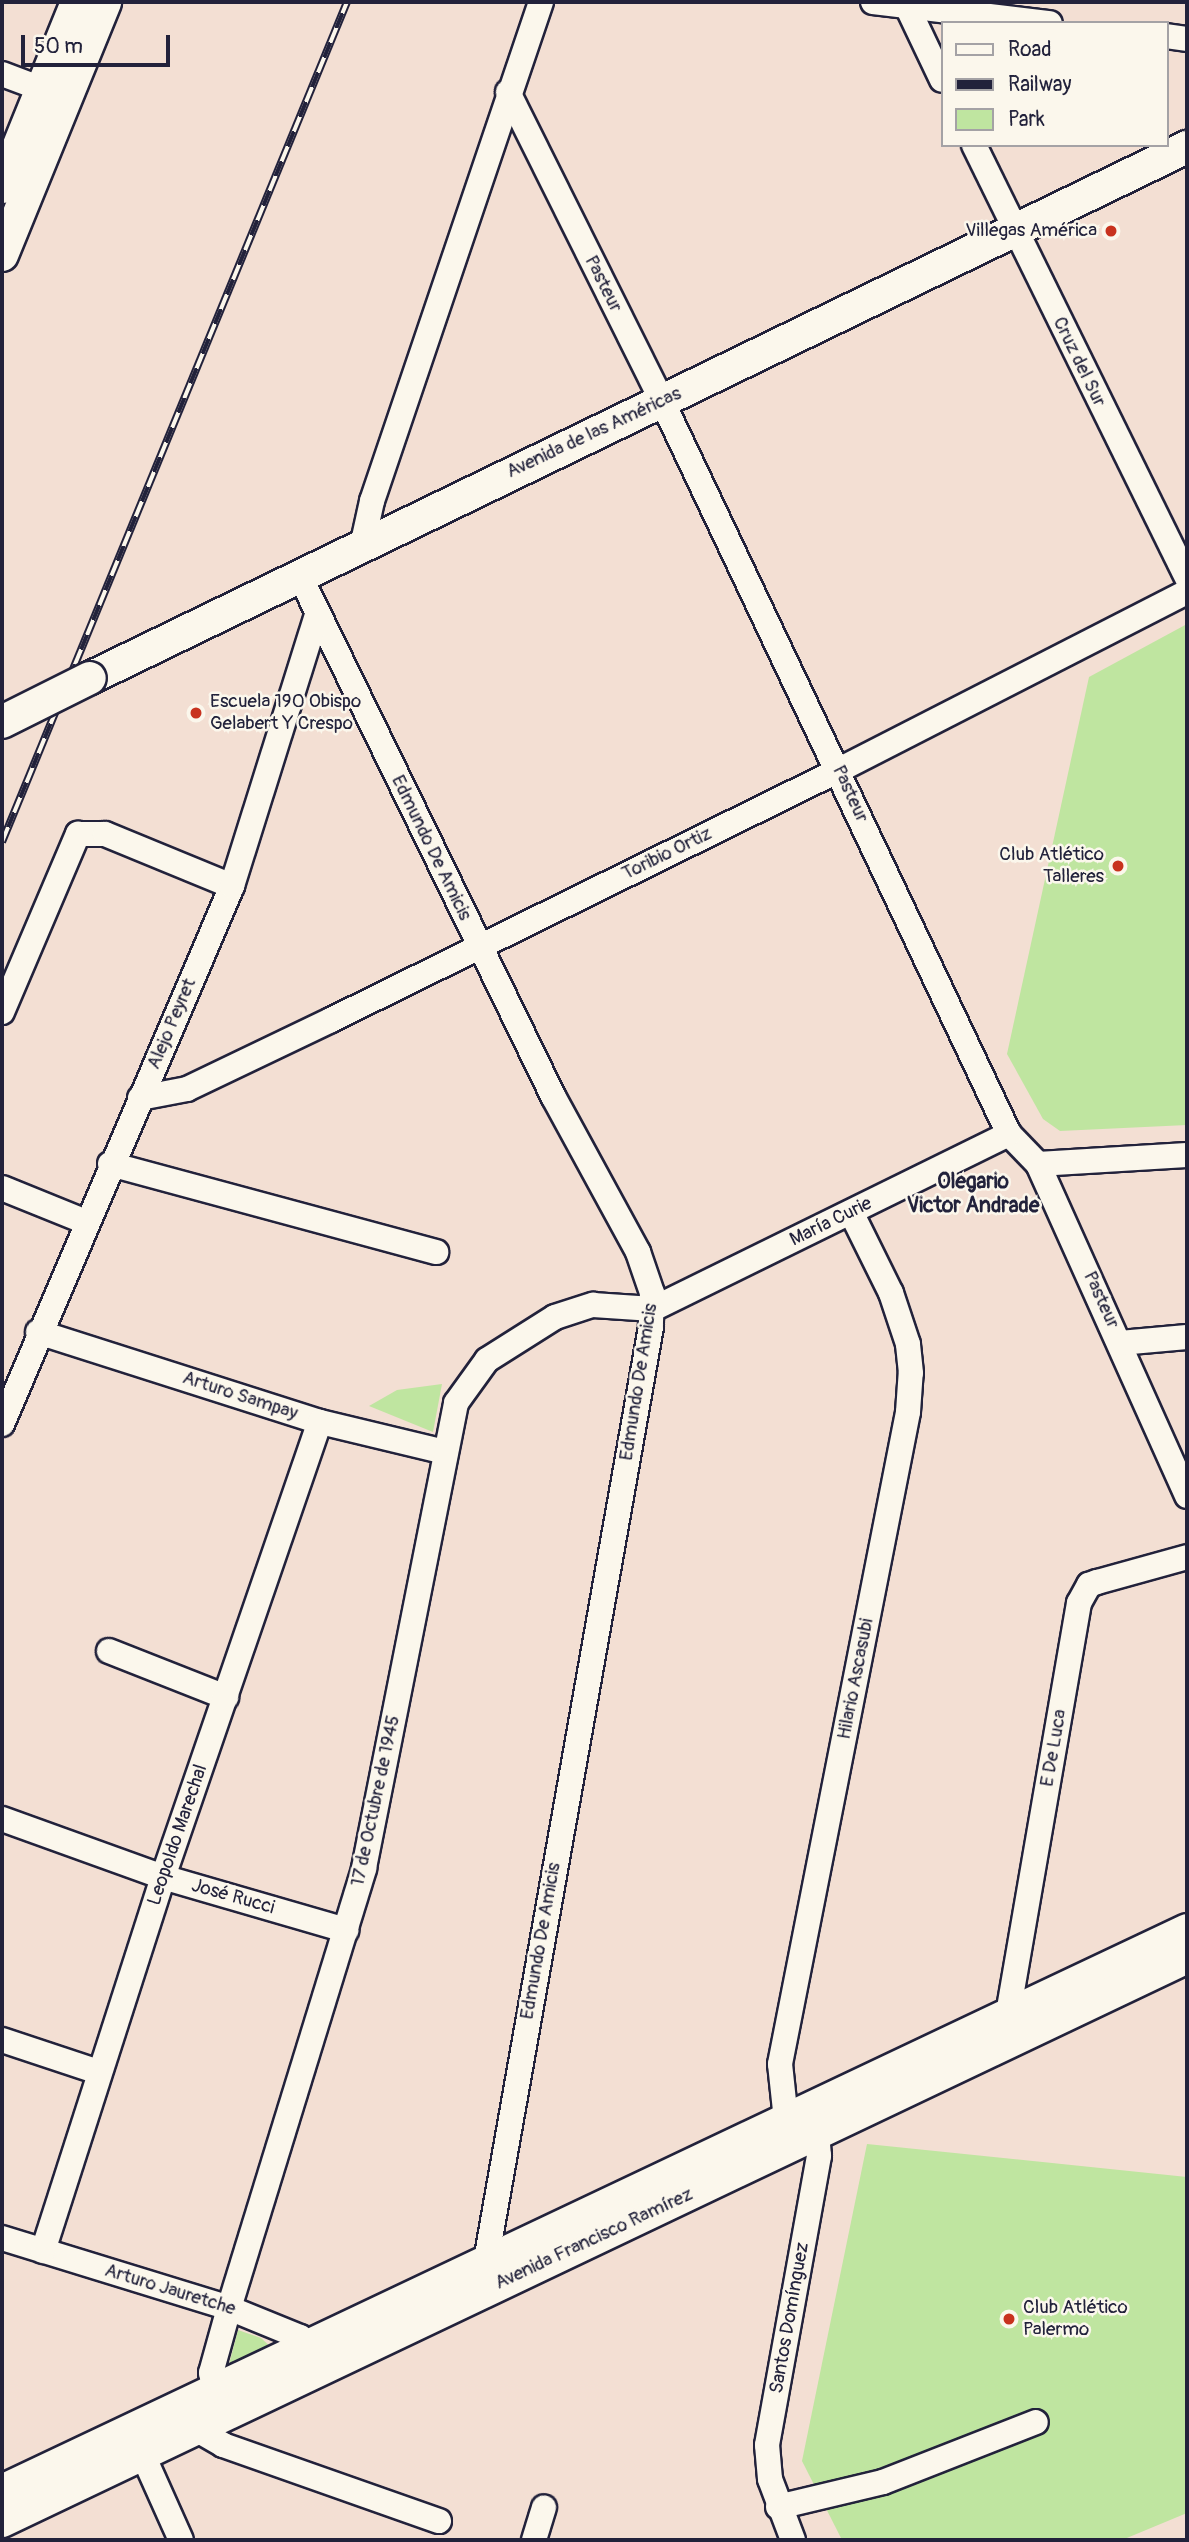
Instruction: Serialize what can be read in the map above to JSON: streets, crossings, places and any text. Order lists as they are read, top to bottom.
{
  "streets": {
    "main road": ["Avenida de las Américas", "Avenida Francisco Ramírez"],
    "street": [
      "Pasteur",
      "Cruz del Sur",
      "Edmundo De Amicis",
      "Toribio Ortiz",
      "Alejo Peyret",
      "María Curie",
      "Arturo Sampay",
      "Hilario Ascasubi",
      "E De Luca",
      "17 de Octubre de 1945",
      "Leopoldo Marechal",
      "José Rucci",
      "Arturo Jauretche",
      "Santos Domínguez"
    ]
  },
  "crossings": [
    ["Pasteur", "Avenida de las Américas"],
    ["Pasteur", "Toribio Ortiz"],
    ["Pasteur", "María Curie"],
    ["Cruz del Sur", "Avenida de las Américas"],
    ["Avenida de las Américas", "Edmundo De Amicis"],
    ["Edmundo De Amicis", "Toribio Ortiz"],
    ["Edmundo De Amicis", "Alejo Peyret"],
    ["Edmundo De Amicis", "María Curie"],
    ["Edmundo De Amicis", "17 de Octubre de 1945"],
    ["Edmundo De Amicis", "Avenida Francisco Ramírez"],
    ["Toribio Ortiz", "Alejo Peyret"],
    ["Alejo Peyret", "Arturo Sampay"],
    ["María Curie", "Hilario Ascasubi"],
    ["María Curie", "17 de Octubre de 1945"],
    ["Arturo Sampay", "17 de Octubre de 1945"],
    ["Arturo Sampay", "Leopoldo Marechal"],
    ["Hilario Ascasubi", "Avenida Francisco Ramírez"],
    ["E De Luca", "Avenida Francisco Ramírez"],
    ["17 de Octubre de 1945", "José Rucci"],
    ["17 de Octubre de 1945", "Avenida Francisco Ramírez"],
    ["17 de Octubre de 1945", "Arturo Jauretche"],
    ["Leopoldo Marechal", "José Rucci"],
    ["Leopoldo Marechal", "Arturo Jauretche"],
    ["Avenida Francisco Ramírez", "Arturo Jauretche"],
    ["Avenida Francisco Ramírez", "Santos Domínguez"]
  ],
  "districts": ["Olegario Victor Andrade"],
  "places": [
    "Villegas América",
    "Escuela 190 Obispo Gelabert Y Crespo",
    "Club Atlético Talleres",
    "Club Atlético Palermo"
  ],
  "legend": ["Road", "Railway", "Park"],
  "scale_bar": "50 m"
}
